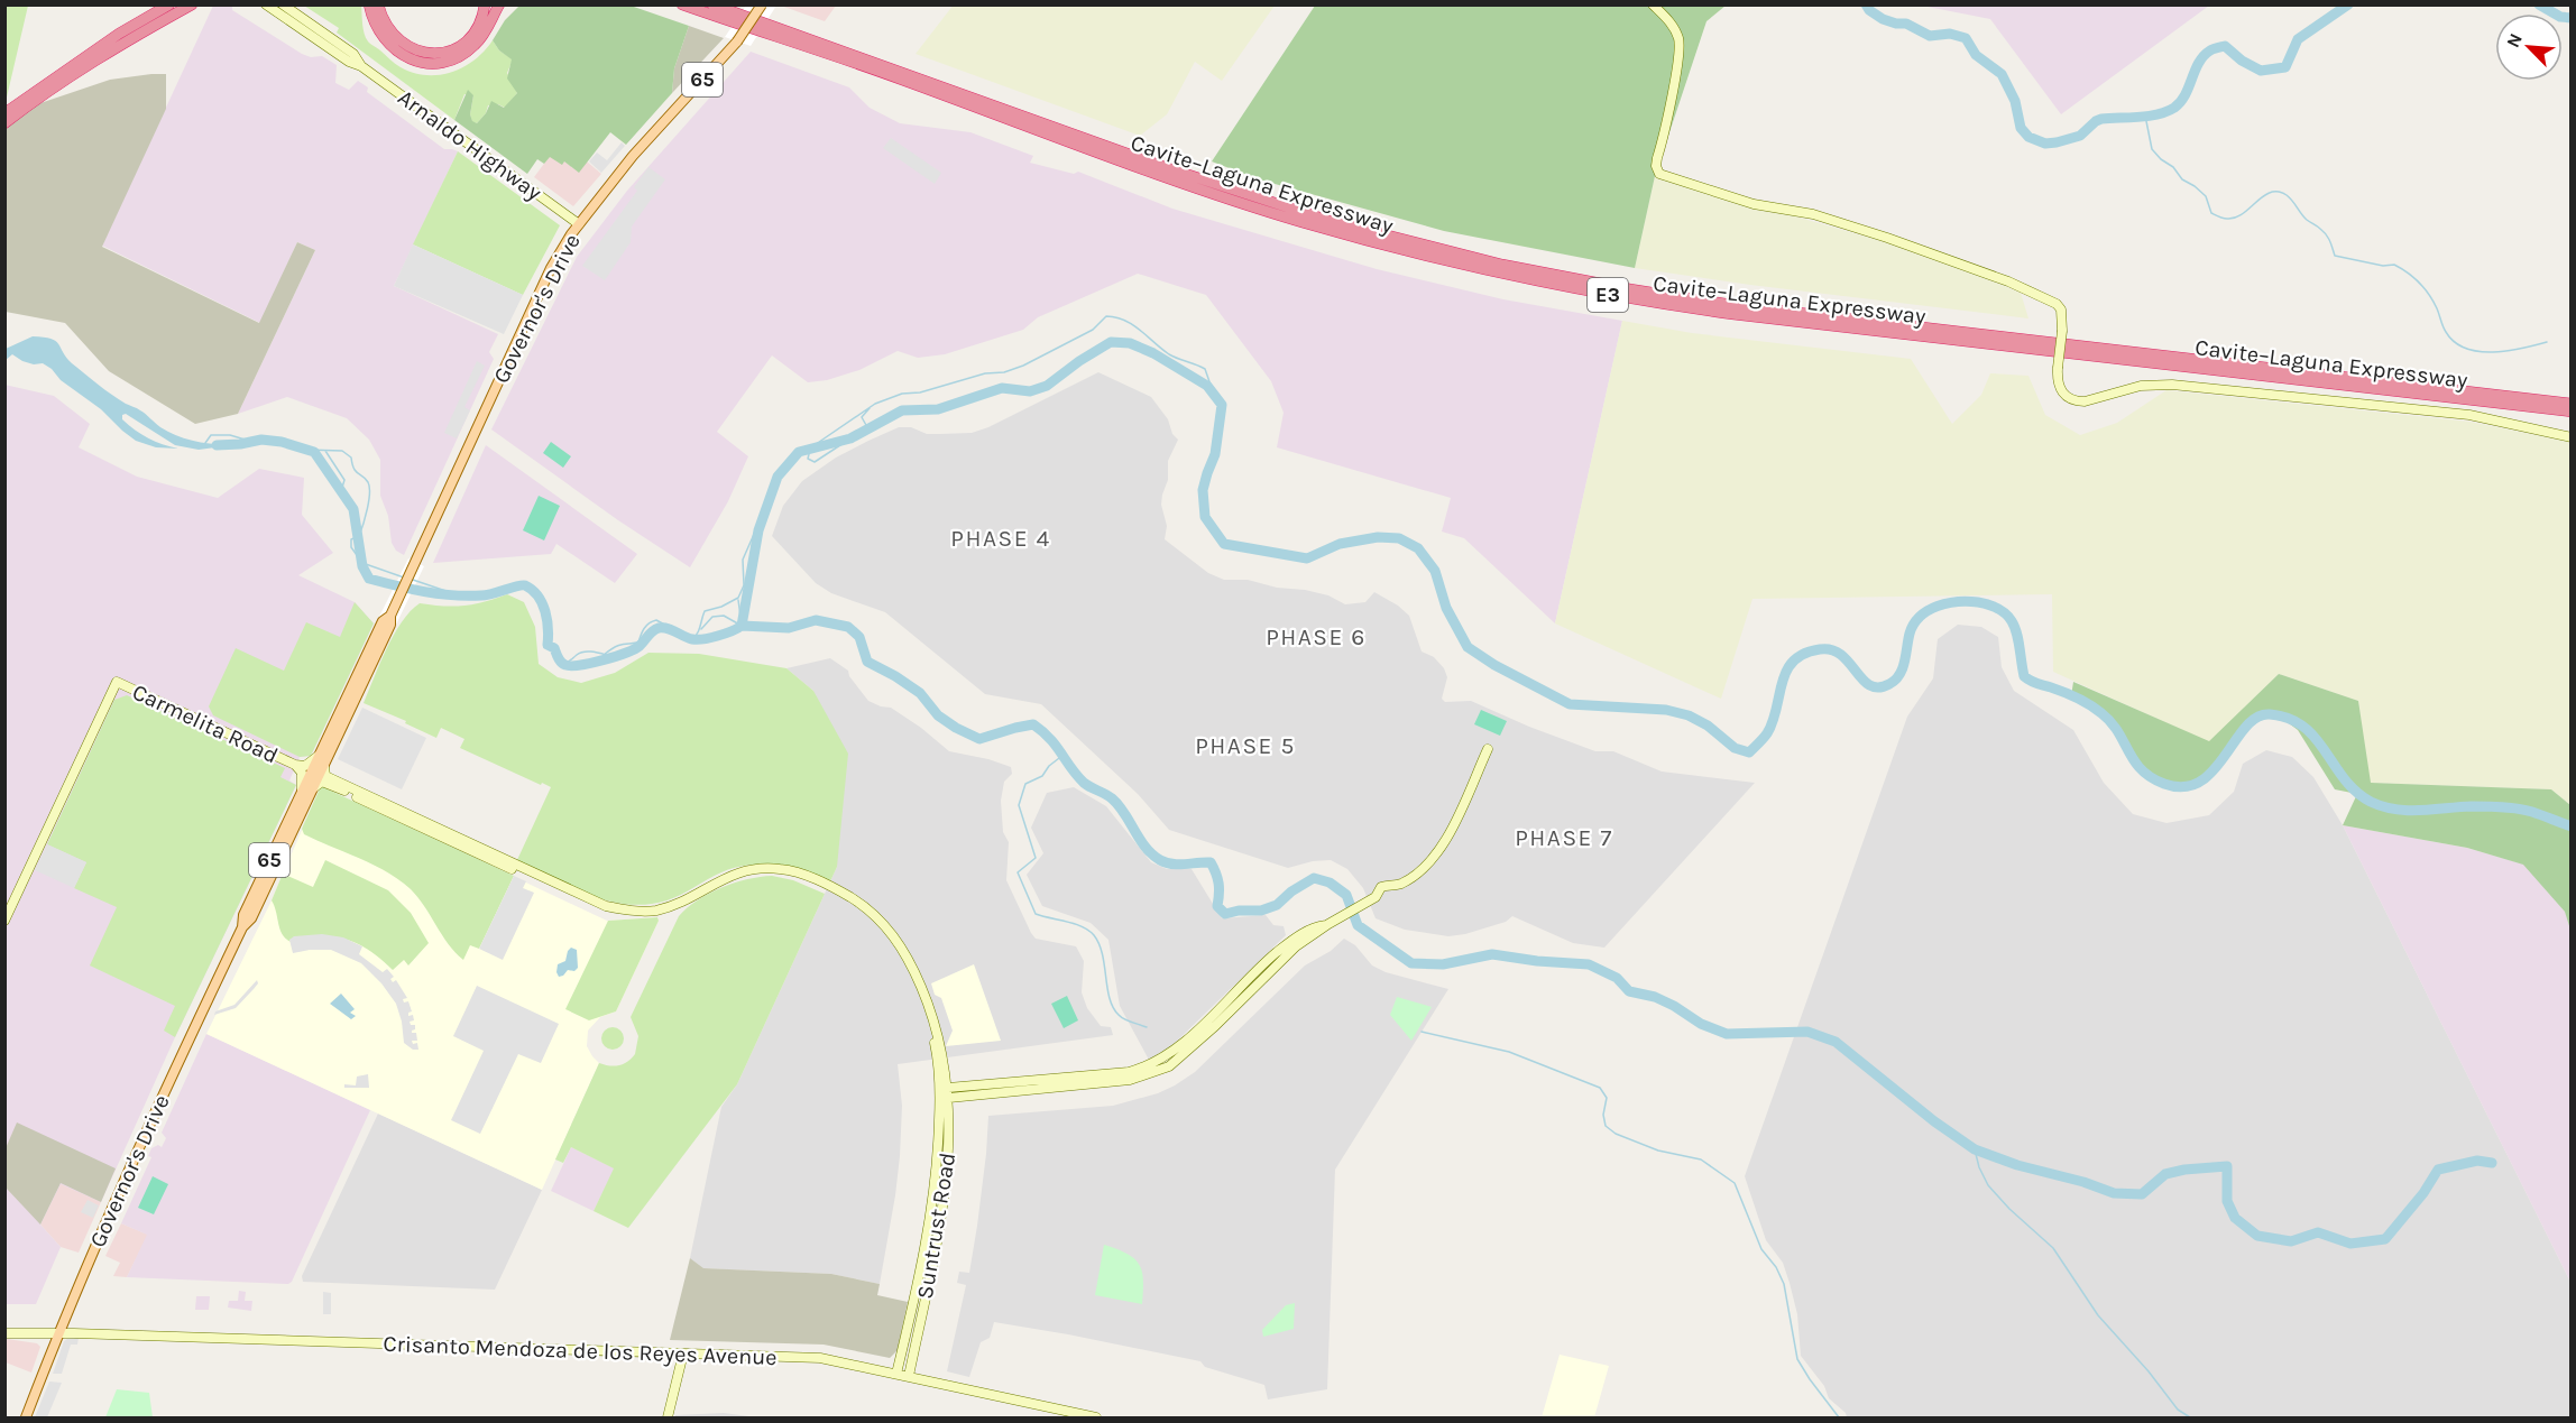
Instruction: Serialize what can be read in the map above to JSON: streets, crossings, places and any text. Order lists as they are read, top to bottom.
{
  "streets": {
    "highway": ["Cavite–Laguna Expressway", "E3"],
    "main road": ["65", "Governor's Drive"],
    "street": [
      "Arnaldo Highway",
      "Carmelita Road",
      "Suntrust Road",
      "Crisanto Mendoza de los Reyes Avenue"
    ]
  },
  "crossings": [
    ["Arnaldo Highway", "Governor's Drive"],
    ["Governor's Drive", "Crisanto Mendoza de los Reyes Avenue"],
    ["Suntrust Road", "Crisanto Mendoza de los Reyes Avenue"]
  ],
  "districts": [
    "PHASE 4",
    "PHASE 6",
    "PHASE 5",
    "PHASE 7"
  ],
  "north": "top left"
}
